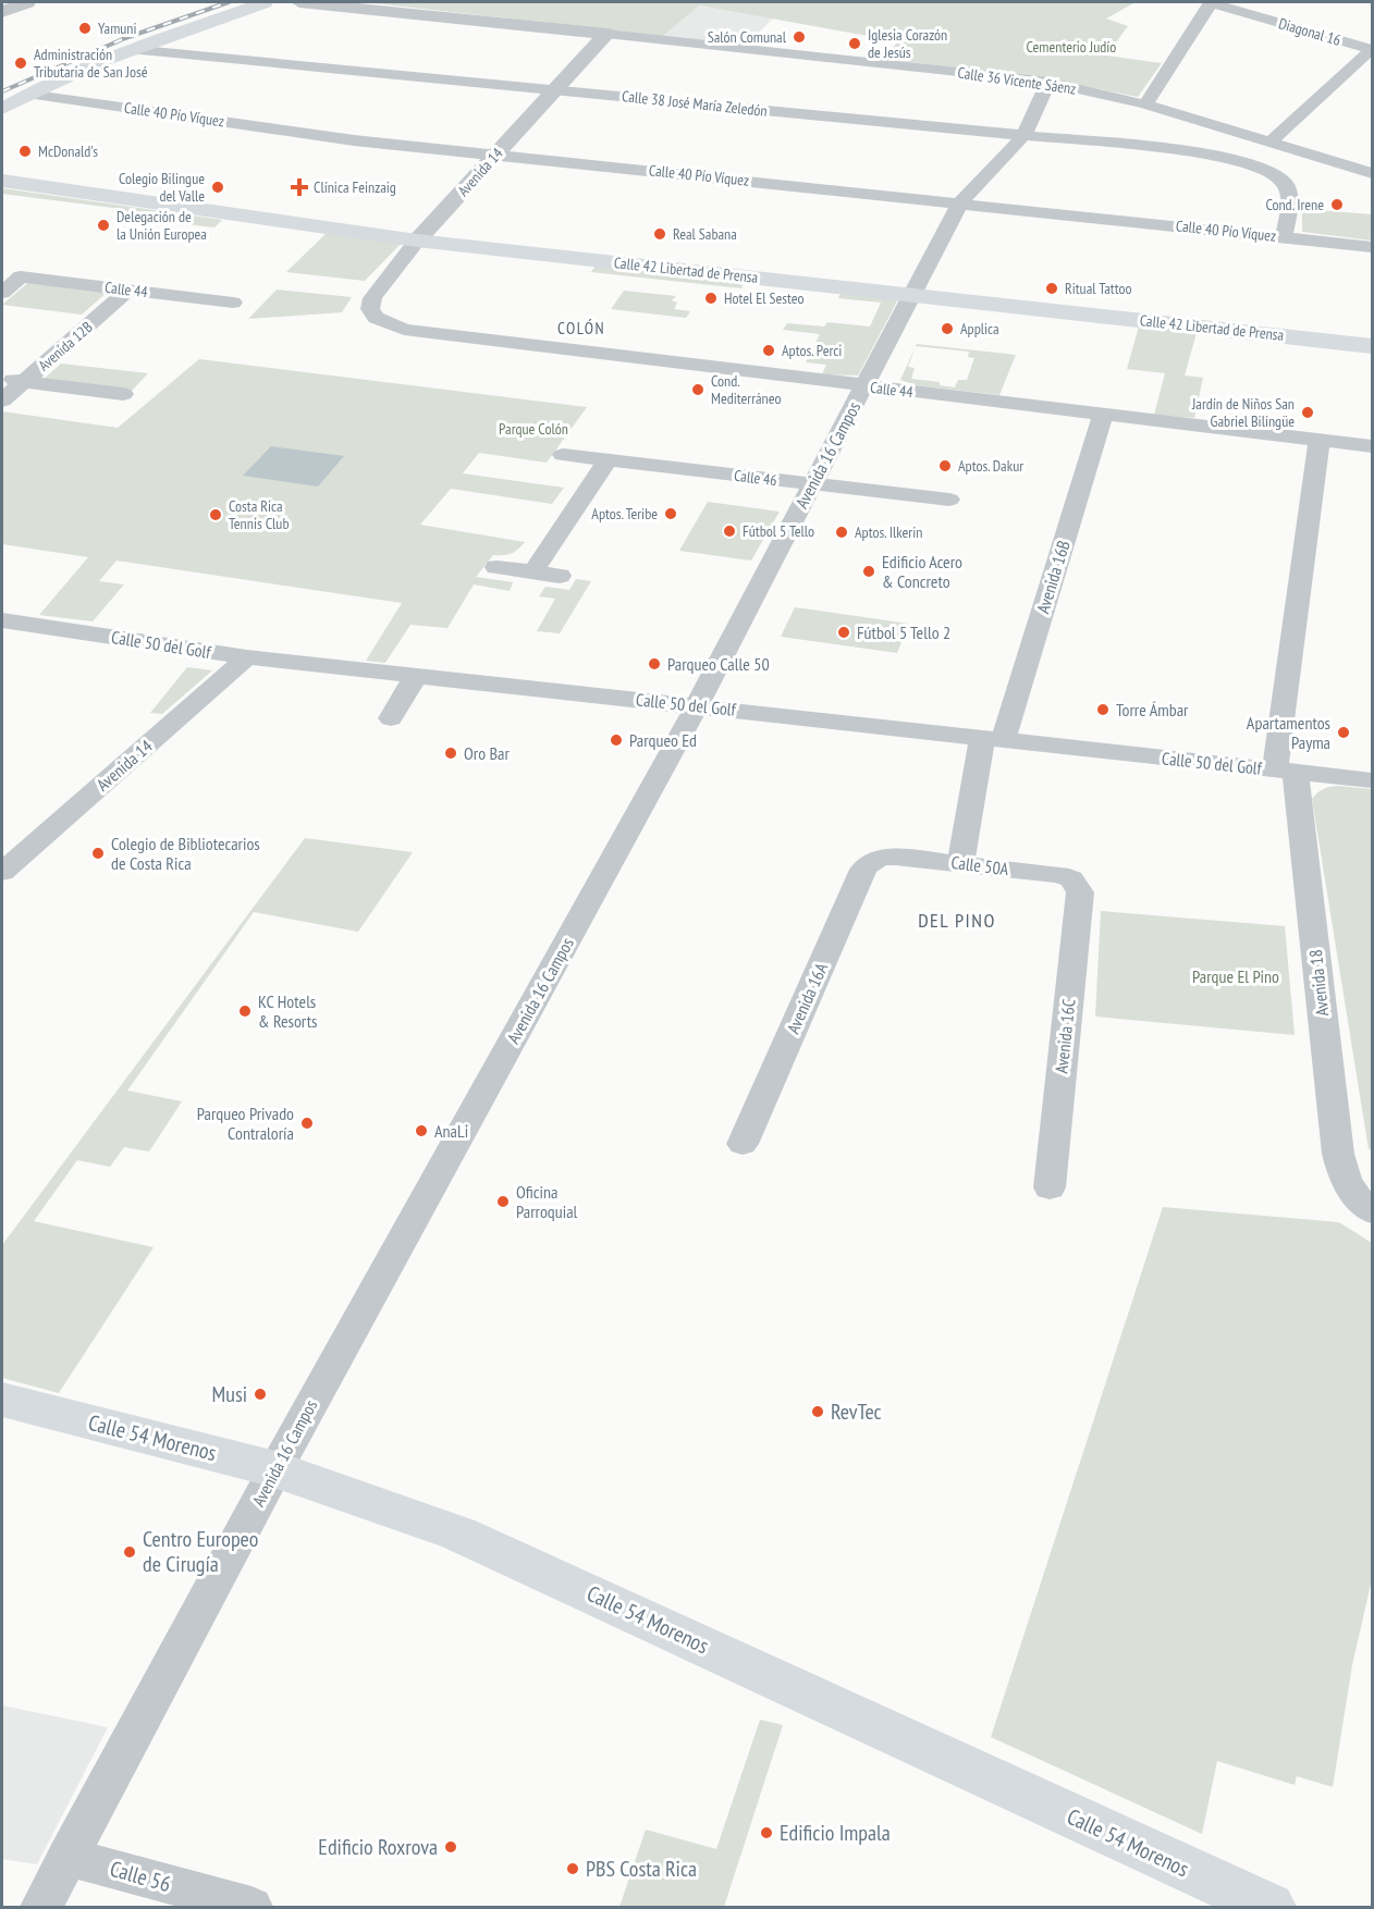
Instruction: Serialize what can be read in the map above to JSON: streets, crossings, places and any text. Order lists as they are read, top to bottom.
{
  "streets": {
    "main road": ["Calle 42 Libertad de Prensa", "Calle 54 Morenos"],
    "street": [
      "Diagonal 16",
      "Calle 36 Vicente Sáenz",
      "Calle 38 José María Zeledón",
      "Calle 40 Pío Víquez",
      "Avenida 14",
      "Calle 44",
      "Avenida 12B",
      "Avenida 16 Campos",
      "Calle 46",
      "Avenida 16B",
      "Calle 50 del Golf",
      "Calle 50A",
      "Avenida 18",
      "Avenida 16A",
      "Avenida 16C",
      "Calle 56"
    ]
  },
  "crossings": [
    ["Calle 36 Vicente Sáenz", "Avenida 14"],
    ["Calle 36 Vicente Sáenz", "Avenida 16 Campos"],
    ["Calle 38 José María Zeledón", "Calle 40 Pío Víquez"],
    ["Calle 38 José María Zeledón", "Avenida 14"],
    ["Calle 38 José María Zeledón", "Avenida 16 Campos"],
    ["Calle 40 Pío Víquez", "Avenida 14"],
    ["Calle 40 Pío Víquez", "Avenida 16 Campos"],
    ["Avenida 14", "Calle 42 Libertad de Prensa"],
    ["Avenida 14", "Calle 44"],
    ["Avenida 14", "Calle 50 del Golf"],
    ["Calle 42 Libertad de Prensa", "Avenida 16 Campos"],
    ["Calle 44", "Avenida 12B"],
    ["Calle 44", "Avenida 16 Campos"],
    ["Calle 44", "Avenida 16B"],
    ["Calle 44", "Avenida 18"],
    ["Avenida 16 Campos", "Calle 46"],
    ["Avenida 16 Campos", "Calle 50 del Golf"],
    ["Avenida 16 Campos", "Calle 54 Morenos"],
    ["Avenida 16 Campos", "Calle 56"],
    ["Avenida 16B", "Calle 50 del Golf"],
    ["Avenida 16B", "Calle 50A"],
    ["Calle 50 del Golf", "Avenida 18"],
    ["Calle 50A", "Avenida 16A"],
    ["Calle 50A", "Avenida 16C"]
  ],
  "districts": ["COLÓN", "DEL PINO"],
  "parks": ["Cementerio Judío", "Parque Colón", "Parque El Pino"],
  "places": {
    "other": [
      "Yamuni",
      "Salón Comunal",
      "Iglesia Corazón de Jesús",
      "Administración Tributaria de San José",
      "McDonald's",
      "Colegio Bilingue del Valle",
      "Cond. Irene",
      "Delegación de la Unión Europea",
      "Real Sabana",
      "Ritual Tattoo",
      "Hotel El Sesteo",
      "Applica",
      "Aptos. Perci",
      "Cond. Mediterráneo",
      "Jardín de Niños San Gabriel Bilingüe",
      "Aptos. Dakur",
      "Aptos. Teribe",
      "Costa Rica Tennis Club",
      "Fútbol 5 Tello",
      "Aptos. Ilkerin",
      "Edificio Acero & Concreto",
      "Fútbol 5 Tello 2",
      "Parqueo Calle 50",
      "Torre Ámbar",
      "Apartamentos Payma",
      "Parqueo Ed",
      "Oro Bar",
      "Colegio de Bibliotecarios de Costa Rica",
      "KC Hotels & Resorts",
      "Parqueo Privado Contraloría",
      "AnaLi",
      "Oficina Parroquial",
      "Musi",
      "RevTec",
      "Centro Europeo de Cirugía",
      "Edificio Impala",
      "Edificio Roxrova",
      "PBS Costa Rica"
    ],
    "health": ["Clínica Feinzaig"]
  }
}
